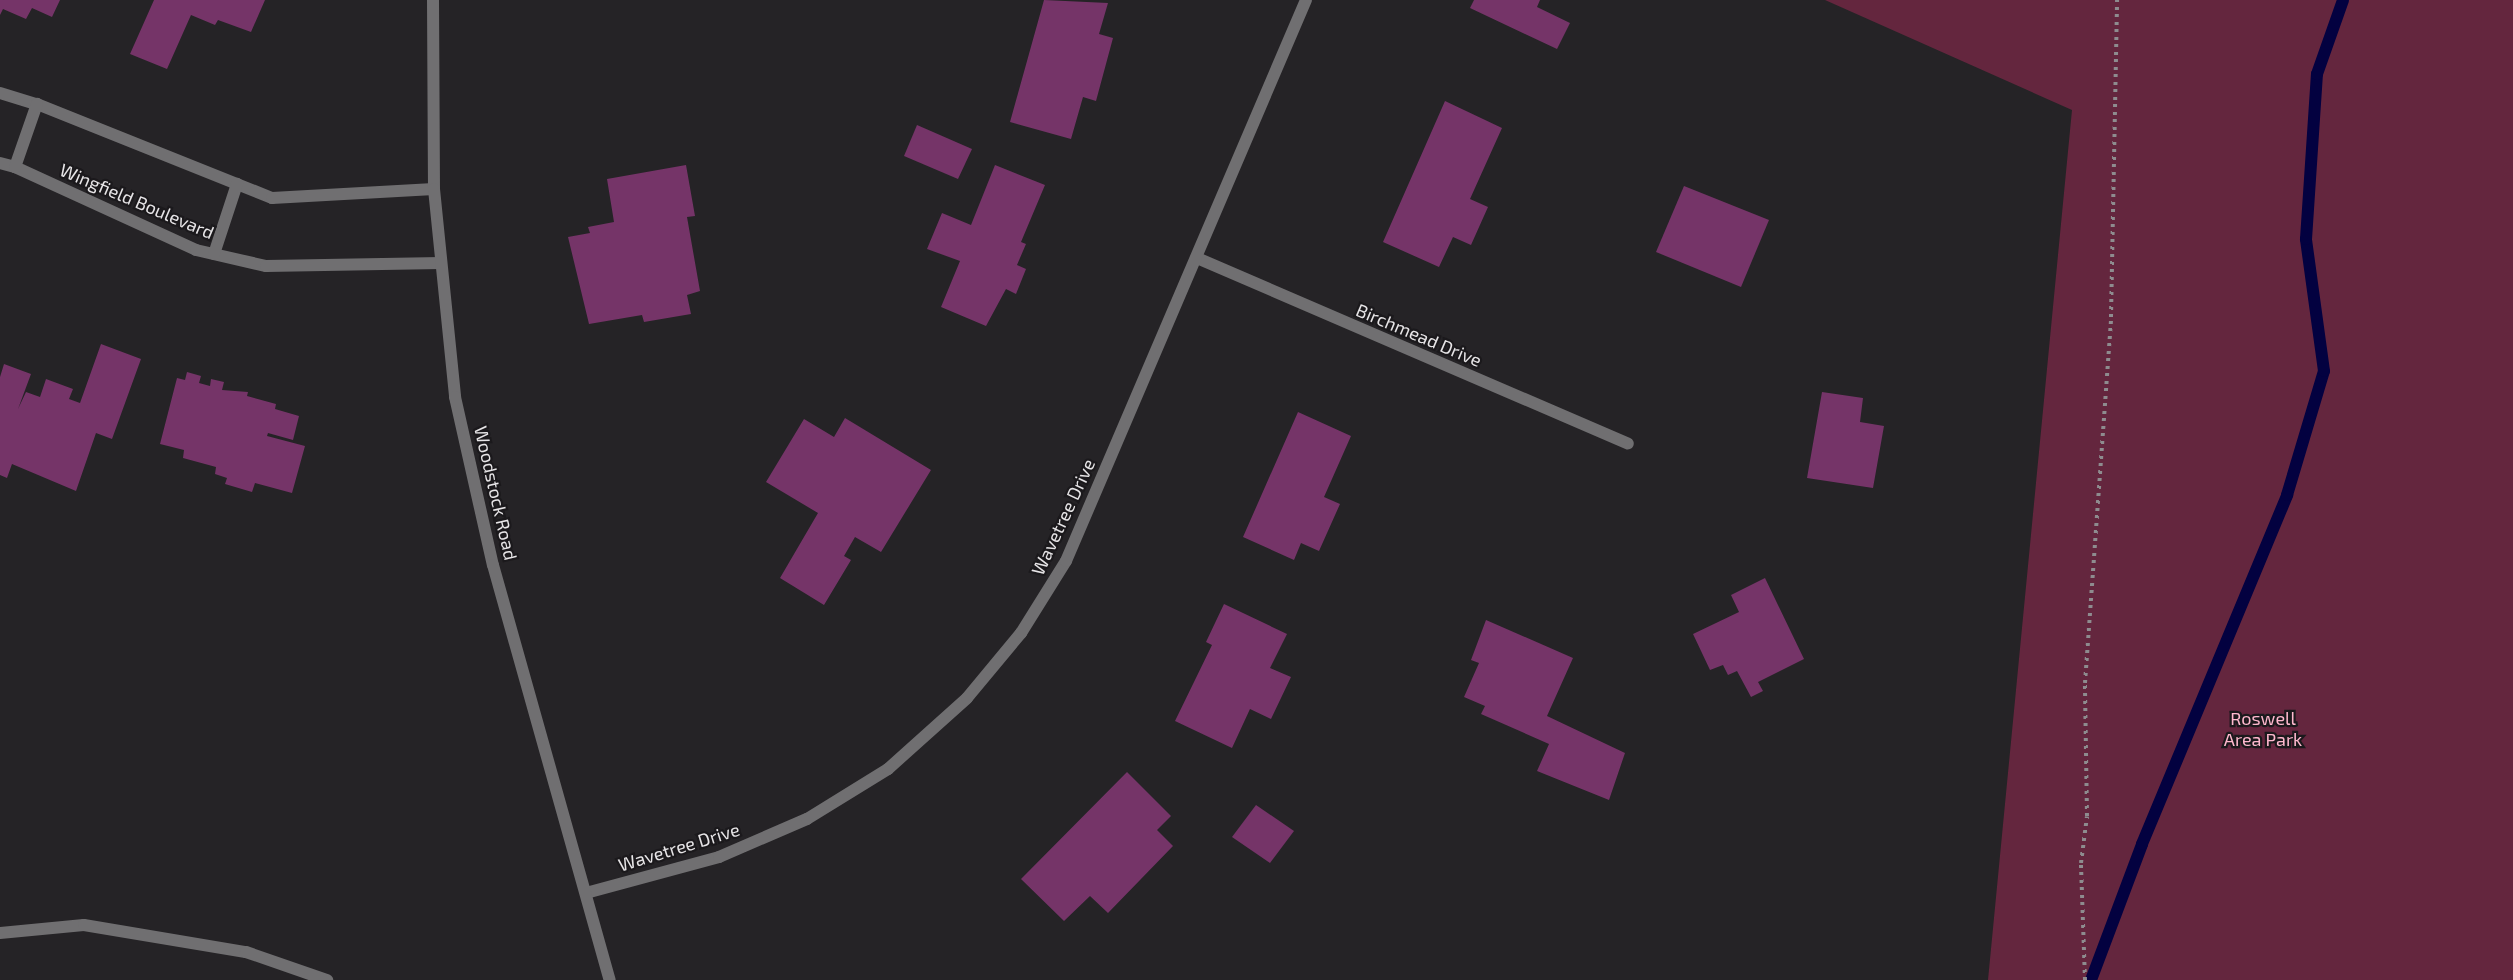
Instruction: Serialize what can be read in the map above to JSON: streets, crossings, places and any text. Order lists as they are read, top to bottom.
{
  "streets": {
    "street": [
      "Wingfield Boulevard",
      "Birchmead Drive",
      "Woodstock Road",
      "Wavetree Drive"
    ]
  },
  "crossings": [
    ["Wingfield Boulevard", "Woodstock Road"],
    ["Birchmead Drive", "Wavetree Drive"],
    ["Woodstock Road", "Wavetree Drive"]
  ],
  "parks": ["Roswell Area Park"]
}
